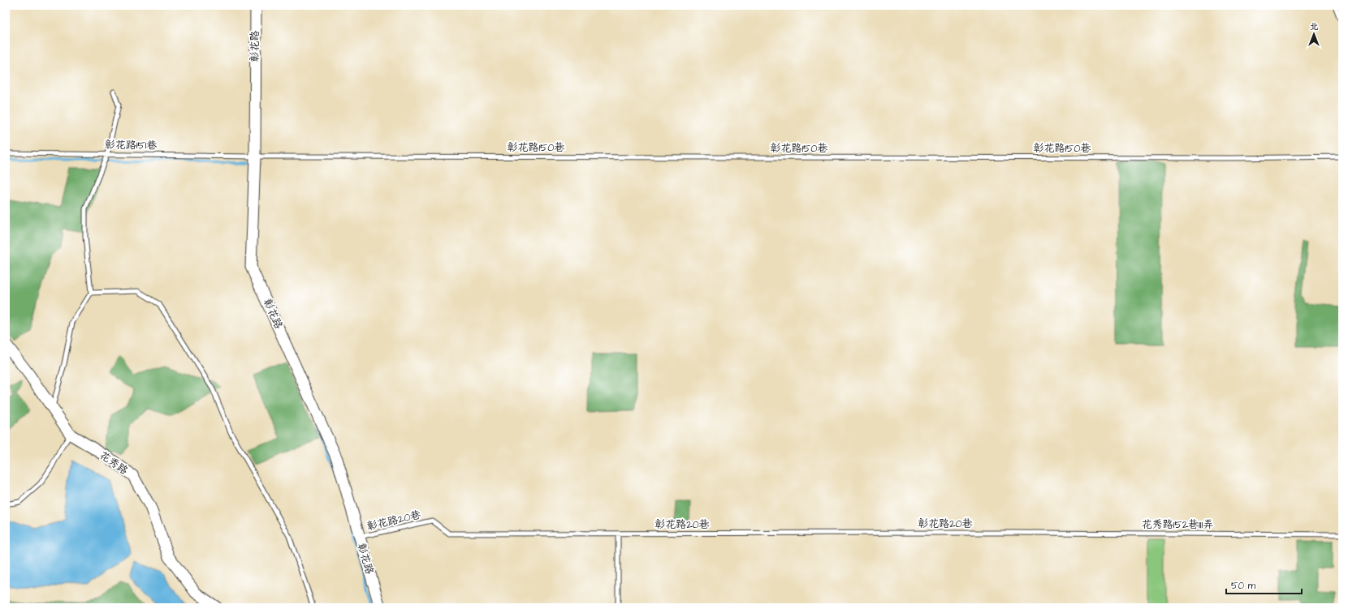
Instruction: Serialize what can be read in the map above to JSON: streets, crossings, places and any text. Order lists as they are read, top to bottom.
{
  "streets": {
    "street": ["彰花路", "花秀路"],
    "lane": [
      "彰花路151巷",
      "彰花路150巷",
      "彰花路20巷",
      "花秀路152巷111弄"
    ]
  },
  "crossings": [
    ["彰花路", "彰花路151巷"],
    ["彰花路", "彰花路150巷"],
    ["彰花路", "彰花路20巷"],
    ["彰花路151巷", "彰花路150巷"],
    ["彰花路20巷", "花秀路152巷111弄"]
  ],
  "scale_bar": "50 m",
  "north": "top"
}
